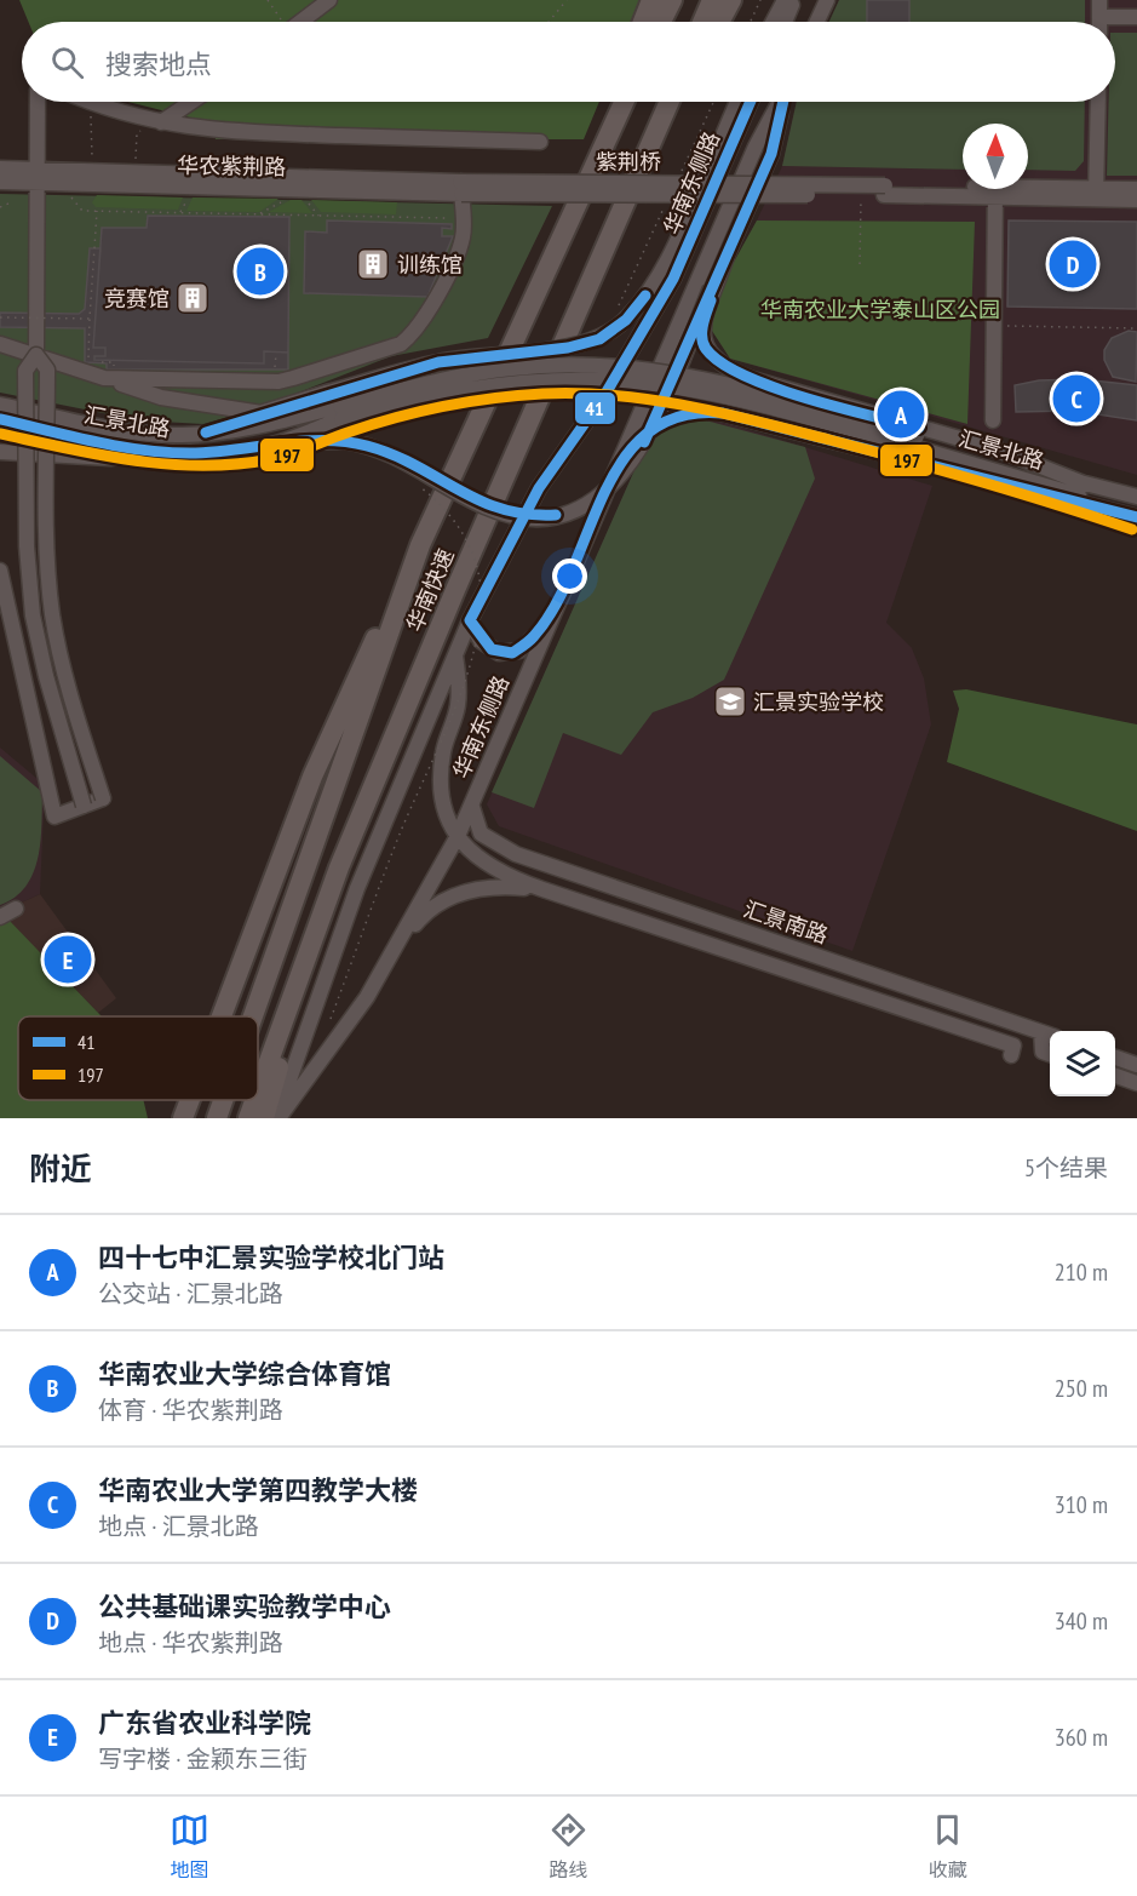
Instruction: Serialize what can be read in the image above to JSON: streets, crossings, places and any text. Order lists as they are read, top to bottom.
{
  "streets": {
    "highway": ["华南快速"],
    "street": [
      "紫荆桥",
      "华农紫荆路",
      "华南东侧路",
      "汇景北路",
      "汇景南路"
    ]
  },
  "crossings": [
    ["紫荆桥", "华农紫荆路"],
    ["华南东侧路", "汇景南路"]
  ],
  "parks": ["华南农业大学泰山区公园"],
  "places": {
    "building": ["训练馆", "竞赛馆"],
    "school or university": ["汇景实验学校"]
  },
  "lines": ["transit line 41", "transit line 197"],
  "legend": ["41", "197"],
  "north": "top",
  "page": {
    "search": "搜索地点",
    "pins": [
      "D",
      "B",
      "C",
      "A",
      "E"
    ],
    "heading": ["附近", "5个结果"],
    "list": [
      {
        "mark": "A",
        "name": "四十七中汇景实验学校北门站",
        "note": "公交站 · 汇景北路",
        "value": "210 m"
      },
      {
        "mark": "B",
        "name": "华南农业大学综合体育馆",
        "note": "体育 · 华农紫荆路",
        "value": "250 m"
      },
      {
        "mark": "C",
        "name": "华南农业大学第四教学大楼",
        "note": "地点 · 汇景北路",
        "value": "310 m"
      },
      {
        "mark": "D",
        "name": "公共基础课实验教学中心",
        "note": "地点 · 华农紫荆路",
        "value": "340 m"
      },
      {
        "mark": "E",
        "name": "广东省农业科学院",
        "note": "写字楼 · 金颖东三街",
        "value": "360 m"
      }
    ],
    "nav": ["地图", "路线", "收藏"]
  }
}
